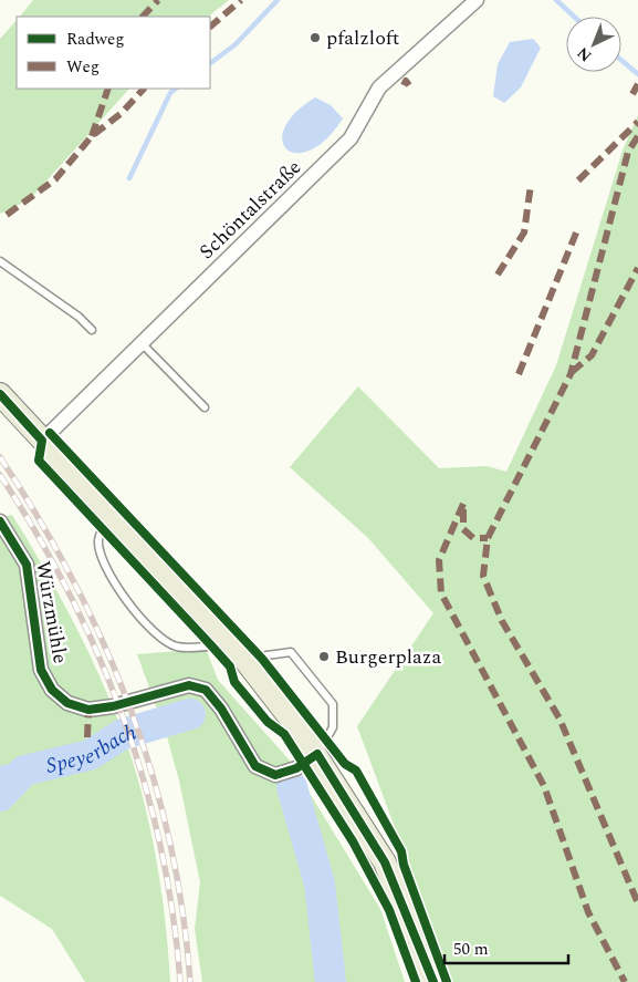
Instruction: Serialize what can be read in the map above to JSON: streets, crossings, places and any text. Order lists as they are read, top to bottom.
{
  "streets": {
    "street": ["Schöntalstraße", "Würzmühle"]
  },
  "water": ["Speyerbach"],
  "places": ["pfalzloft", "Burgerplaza"],
  "legend": ["Radweg", "Weg"],
  "scale_bar": "50 m",
  "north": "bottom left"
}
